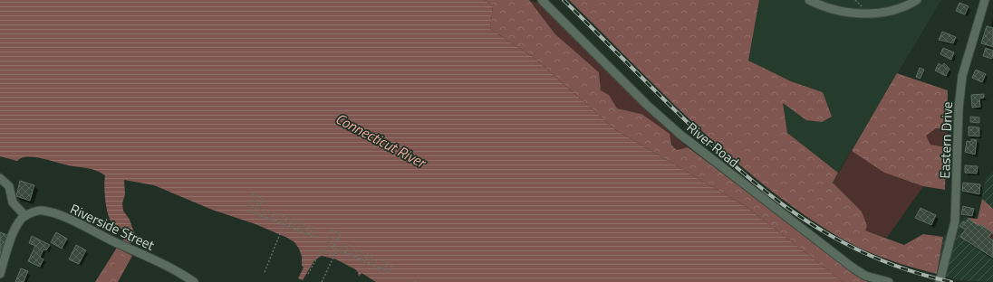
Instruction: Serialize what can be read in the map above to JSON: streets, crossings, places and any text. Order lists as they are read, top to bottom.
{
  "streets": {
    "street": ["Eastern Drive", "River Road", "Riverside Street"]
  },
  "water": ["Connecticut River"]
}
